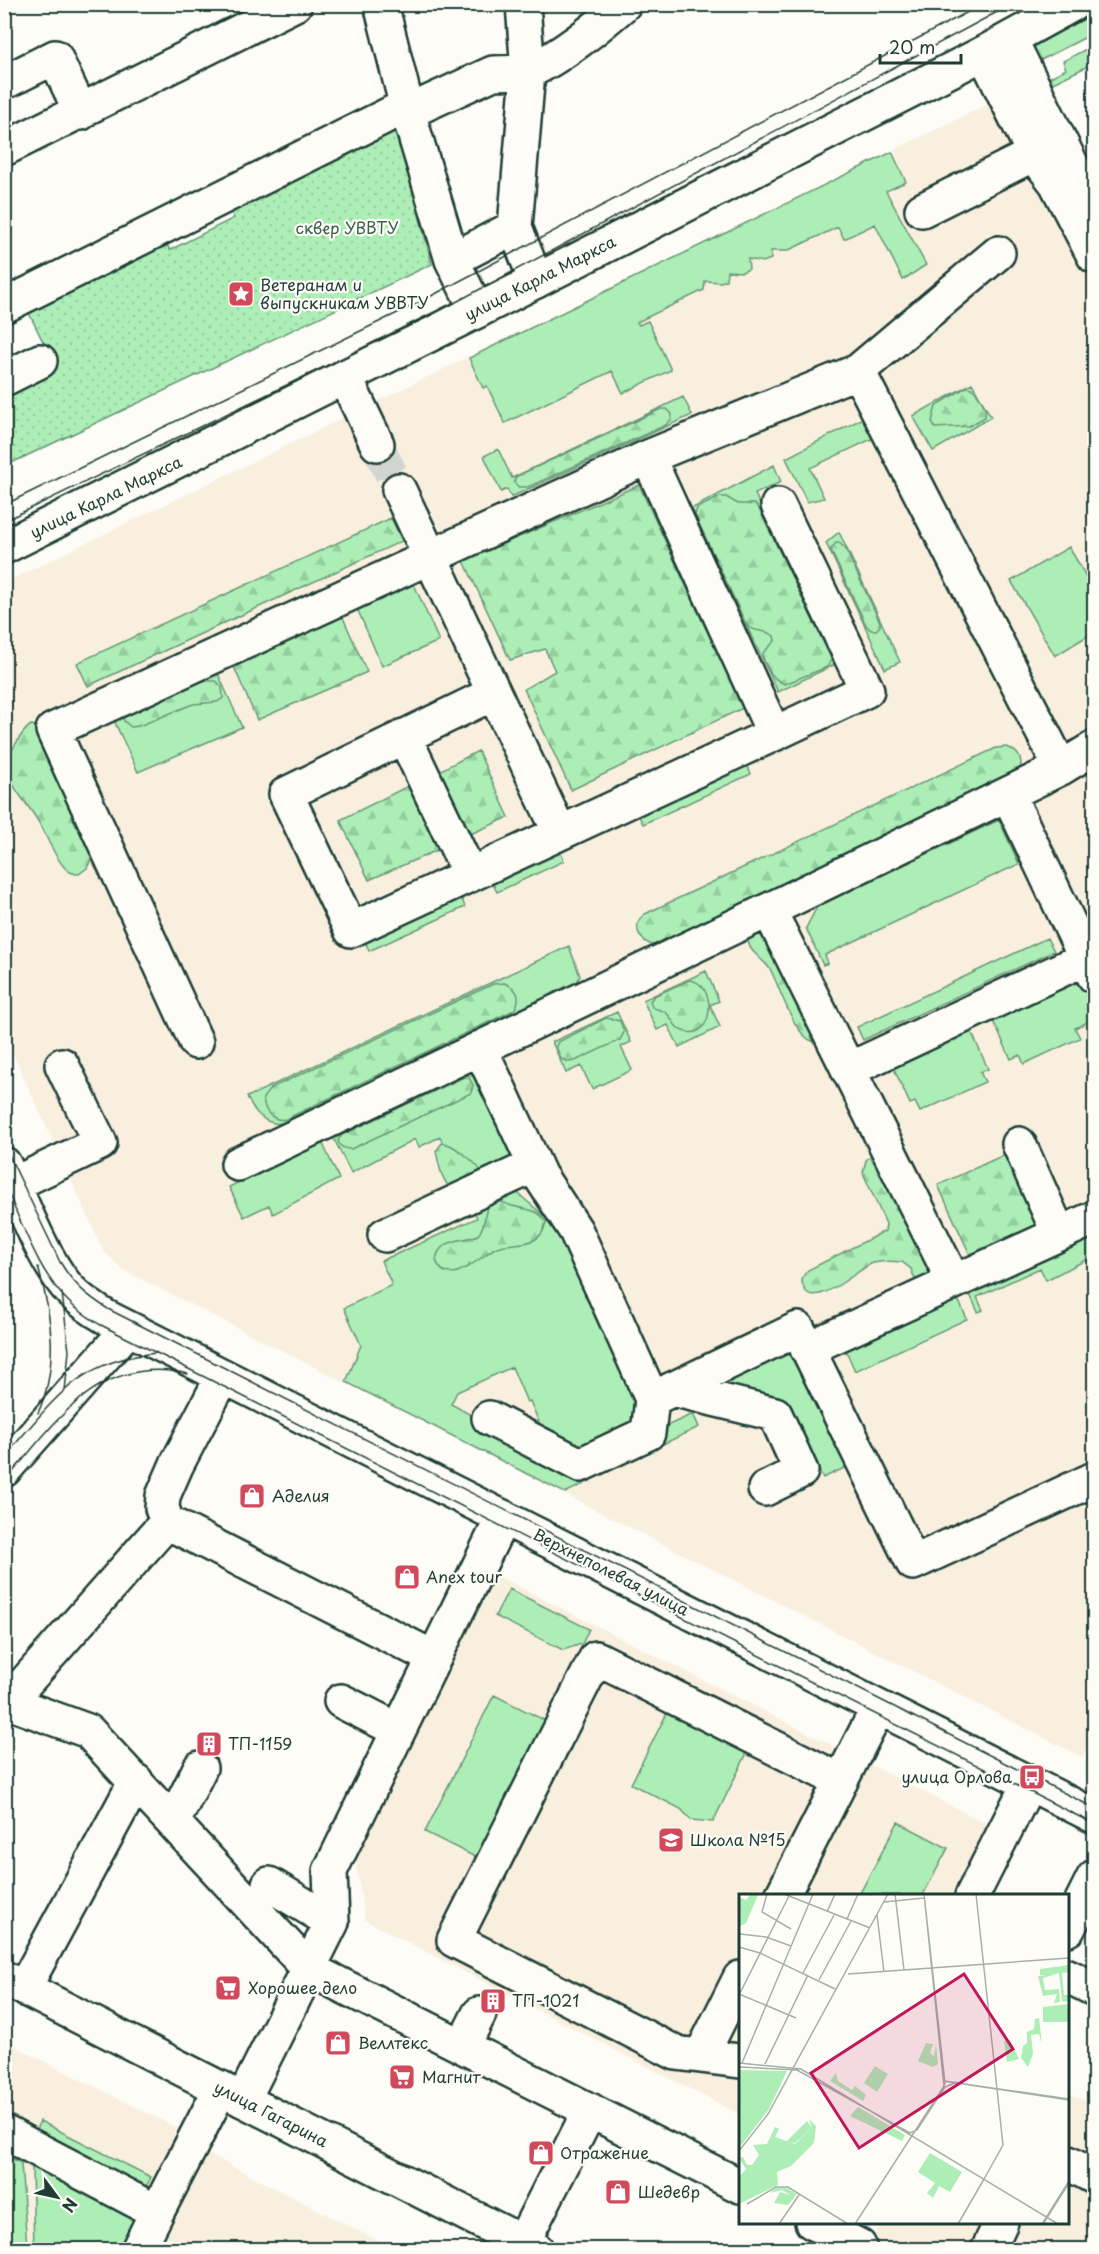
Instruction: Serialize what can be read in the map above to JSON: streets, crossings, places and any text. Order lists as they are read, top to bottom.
{
  "streets": {
    "main road": ["улица Карла Маркса", "Верхнеполевая улица", "улица Гагарина"]
  },
  "parks": ["сквер УВВТУ"],
  "places": {
    "place": ["Ветеранам и выпускникам УВВТУ"],
    "shop": [
      "Аделия",
      "Anex tour",
      "Веллтекс",
      "Отражение",
      "Шедевр"
    ],
    "building": ["ТП-1159", "ТП-1021"],
    "bus stop": ["улица Орлова"],
    "school or university": ["Школа №15"],
    "supermarket": ["Хорошее дело", "Магнит"]
  },
  "scale_bar": "20 m",
  "north": "bottom right"
}
